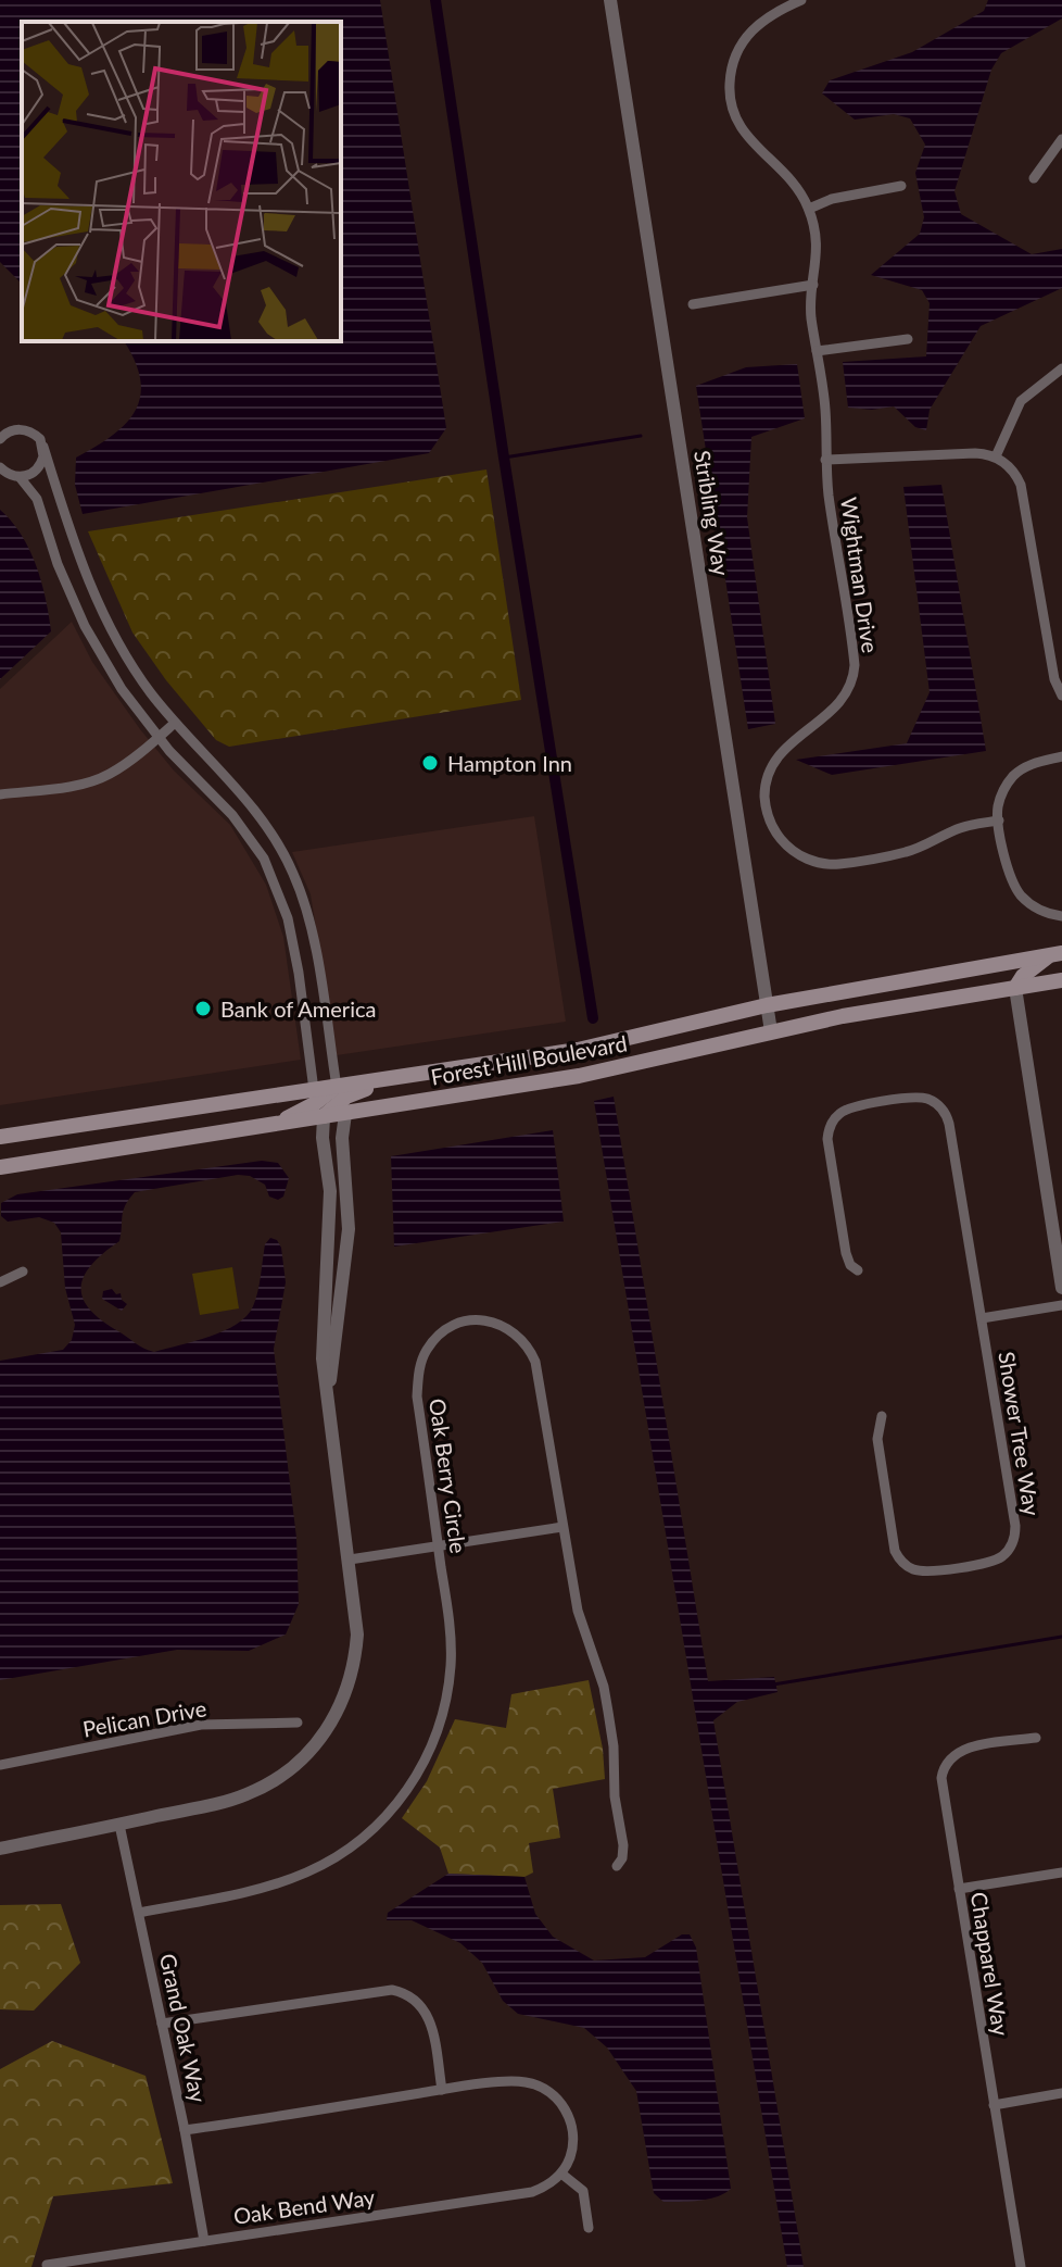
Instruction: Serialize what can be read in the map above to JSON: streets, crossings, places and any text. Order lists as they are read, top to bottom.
{
  "streets": {
    "main road": ["Forest Hill Boulevard"],
    "street": [
      "Stribling Way",
      "Wightman Drive",
      "Shower Tree Way",
      "Oak Berry Circle",
      "Pelican Drive",
      "Chapparel Way",
      "Grand Oak Way",
      "Oak Bend Way"
    ]
  },
  "crossings": [
    ["Stribling Way", "Forest Hill Boulevard"],
    ["Oak Berry Circle", "Grand Oak Way"],
    ["Grand Oak Way", "Oak Bend Way"]
  ],
  "places": ["Hampton Inn", "Bank of America"]
}
